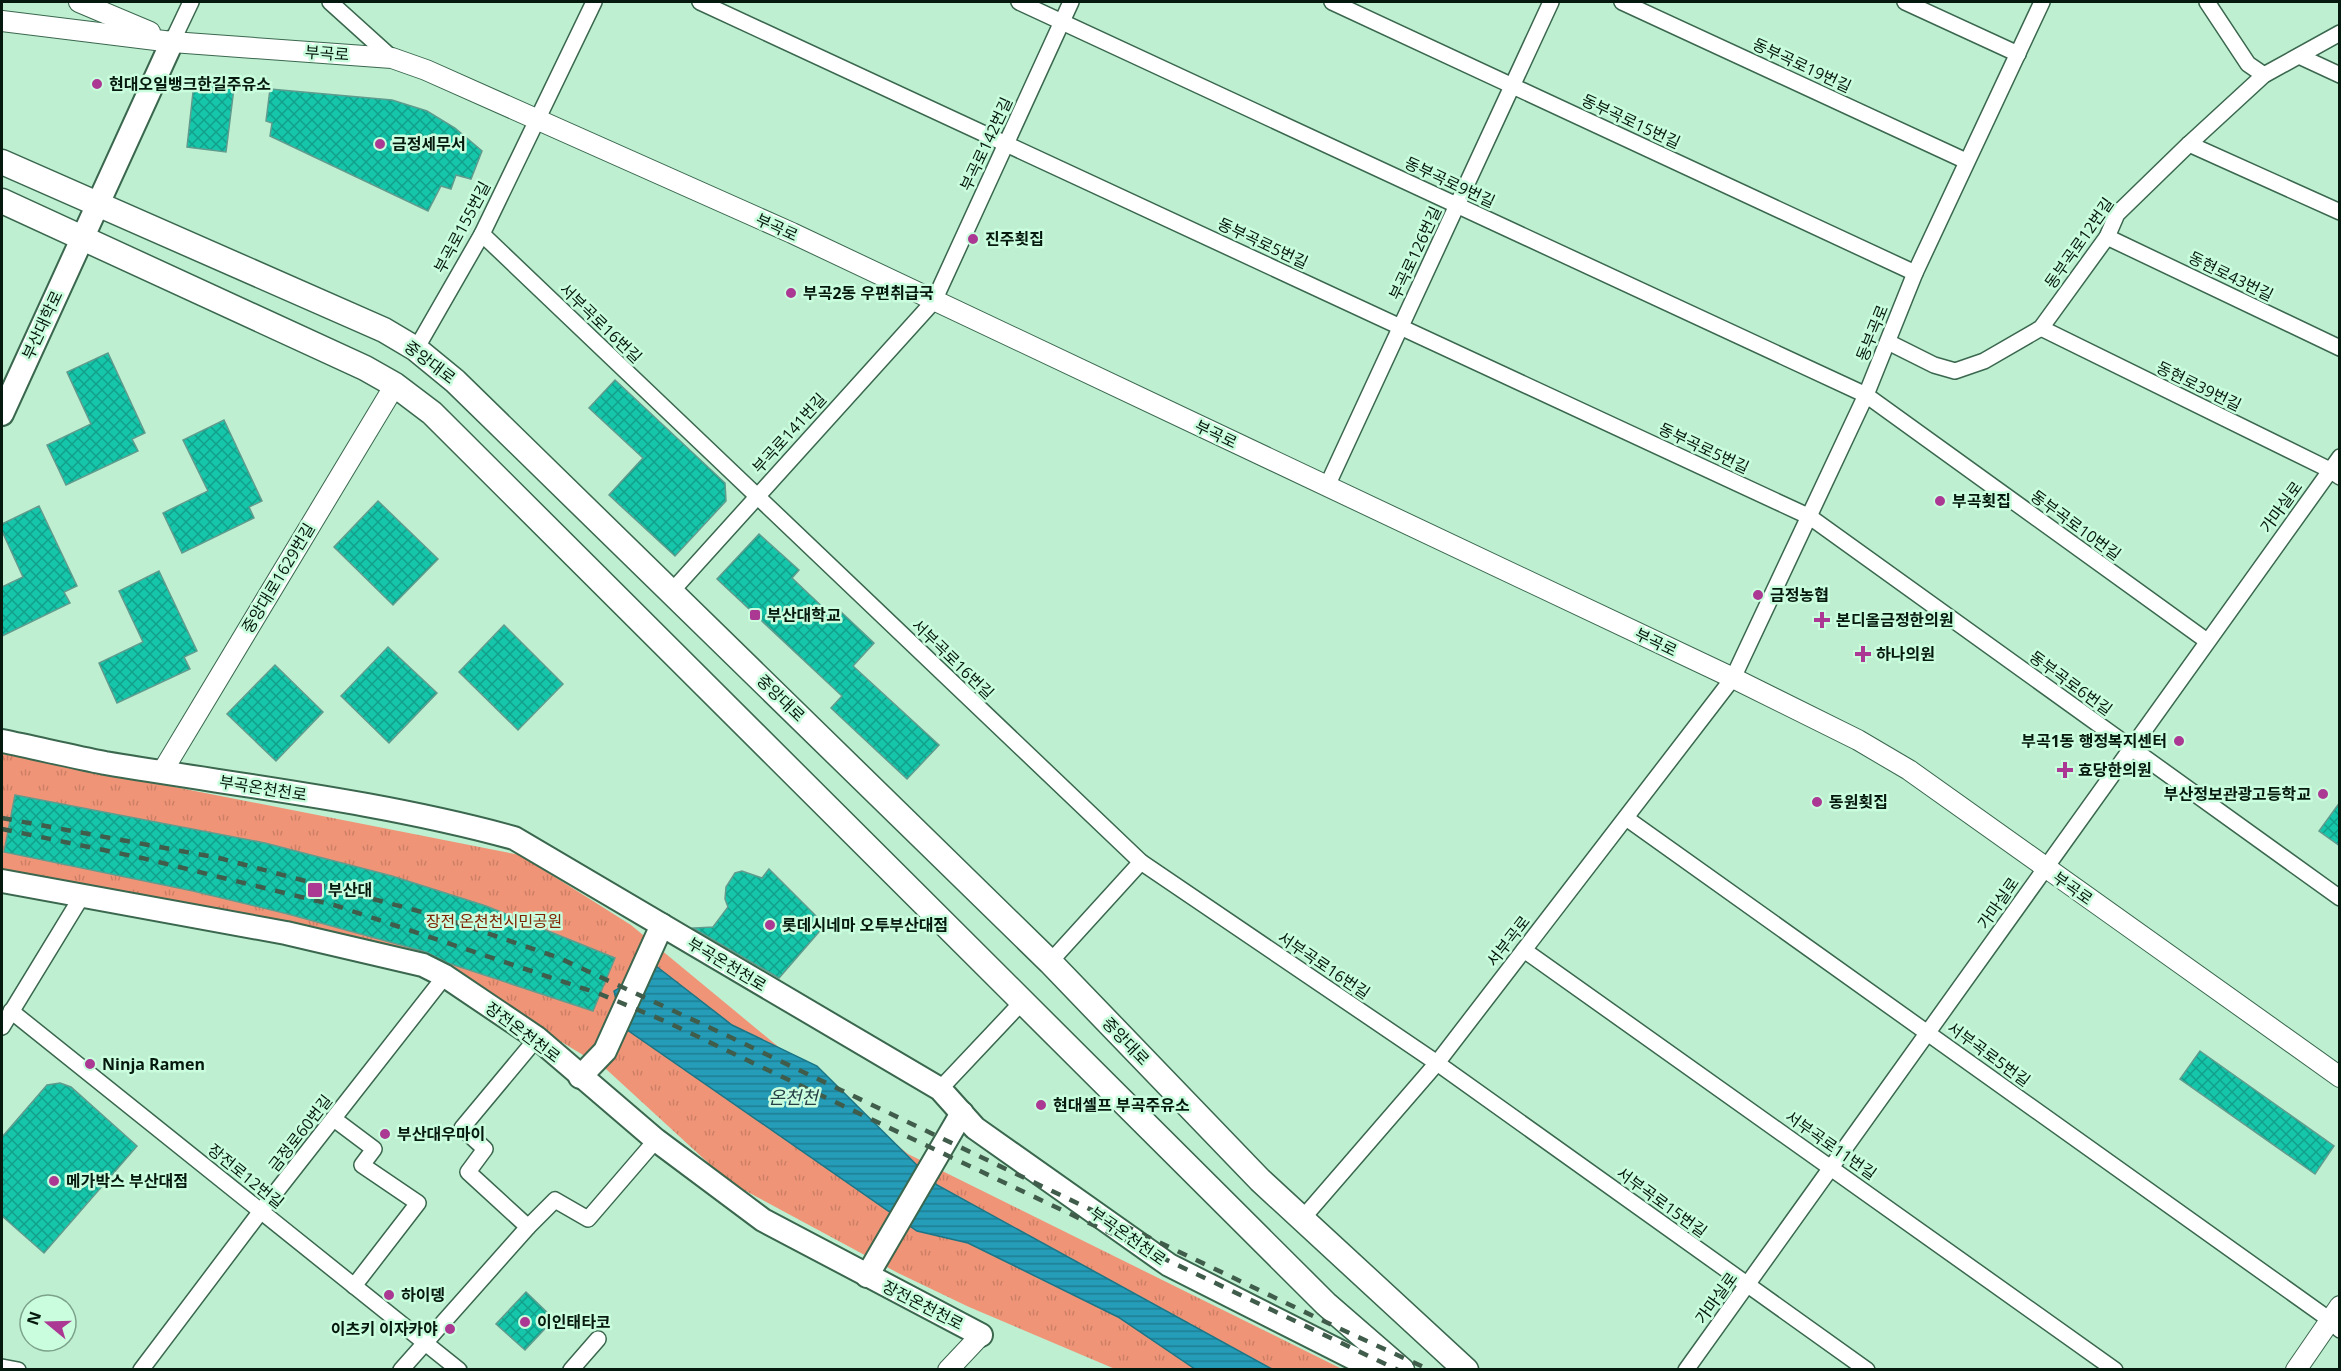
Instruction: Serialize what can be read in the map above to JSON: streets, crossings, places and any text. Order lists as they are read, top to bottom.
{
  "streets": {
    "main road": [
      "부산대학로",
      "중앙대로",
      "부곡온천천로",
      "장전온천천로"
    ],
    "street": [
      "부곡로",
      "동부곡로19번길",
      "동부곡로15번길",
      "부곡로142번길",
      "동부곡로9번길",
      "부곡로155번길",
      "동부곡로5번길",
      "동부곡로12번길",
      "부곡로126번길",
      "동현로43번길",
      "서부곡로16번길",
      "동부곡로",
      "동현로39번길",
      "부곡로141번길",
      "가마실로",
      "동부곡로10번길",
      "중앙대로1629번길",
      "동부곡로6번길",
      "서부곡로",
      "서부곡로5번길",
      "금정로60번길",
      "서부곡로11번길",
      "장전로12번길",
      "서부곡로15번길"
    ]
  },
  "crossings": [
    ["부곡로", "부곡로142번길"],
    ["부곡로", "부곡로155번길"],
    ["부곡로", "부곡로126번길"],
    ["부곡로", "부산대학로"],
    ["부곡로", "동부곡로"],
    ["부곡로", "부곡로141번길"],
    ["부곡로", "가마실로"],
    ["부곡로", "서부곡로"],
    ["동부곡로19번길", "동부곡로"],
    ["동부곡로15번길", "부곡로126번길"],
    ["동부곡로15번길", "동부곡로"],
    ["부곡로142번길", "동부곡로9번길"],
    ["부곡로142번길", "동부곡로5번길"],
    ["부곡로142번길", "부곡로141번길"],
    ["동부곡로9번길", "부곡로126번길"],
    ["동부곡로9번길", "동부곡로"],
    ["동부곡로9번길", "동부곡로10번길"],
    ["부곡로155번길", "서부곡로16번길"],
    ["부곡로155번길", "중앙대로"],
    ["동부곡로5번길", "부곡로126번길"],
    ["동부곡로5번길", "동부곡로"],
    ["동부곡로5번길", "동부곡로6번길"],
    ["동부곡로12번길", "동현로43번길"],
    ["동부곡로12번길", "동부곡로"],
    ["동부곡로12번길", "동현로39번길"],
    ["서부곡로16번길", "부곡로141번길"],
    ["서부곡로16번길", "서부곡로"],
    ["서부곡로16번길", "서부곡로15번길"],
    ["부산대학로", "중앙대로"],
    ["동부곡로", "동부곡로10번길"],
    ["동부곡로", "동부곡로6번길"],
    ["동부곡로", "서부곡로"],
    ["중앙대로", "부곡로141번길"],
    ["중앙대로", "서부곡로"],
    ["동현로39번길", "가마실로"],
    ["가마실로", "동부곡로10번길"],
    ["가마실로", "동부곡로6번길"],
    ["가마실로", "서부곡로5번길"],
    ["가마실로", "서부곡로11번길"],
    ["가마실로", "서부곡로15번길"],
    ["중앙대로1629번길", "부곡온천천로"],
    ["서부곡로", "서부곡로5번길"],
    ["서부곡로", "서부곡로11번길"],
    ["서부곡로", "서부곡로15번길"],
    ["장전온천천로", "금정로60번길"],
    ["금정로60번길", "장전로12번길"]
  ],
  "water": ["온천천"],
  "parks": ["장전 온천천시민공원"],
  "places": {
    "other": [
      "현대오일뱅크한길주유소",
      "금정세무서",
      "진주횟집",
      "부곡2동 우편취급국",
      "부곡횟집",
      "금정농협",
      "부곡1동 행정복지센터",
      "부산정보관광고등학교",
      "동원횟집",
      "롯데시네마 오투부산대점",
      "Ninja Ramen",
      "현대셀프 부곡주유소",
      "부산대우마이",
      "메가박스 부산대점",
      "하이뎅",
      "이인태타코",
      "이츠키 이자카야"
    ],
    "transit": ["부산대학교", "부산대"],
    "health": ["본디올금정한의원", "하나의원", "효당한의원"]
  },
  "north": "left"
}
